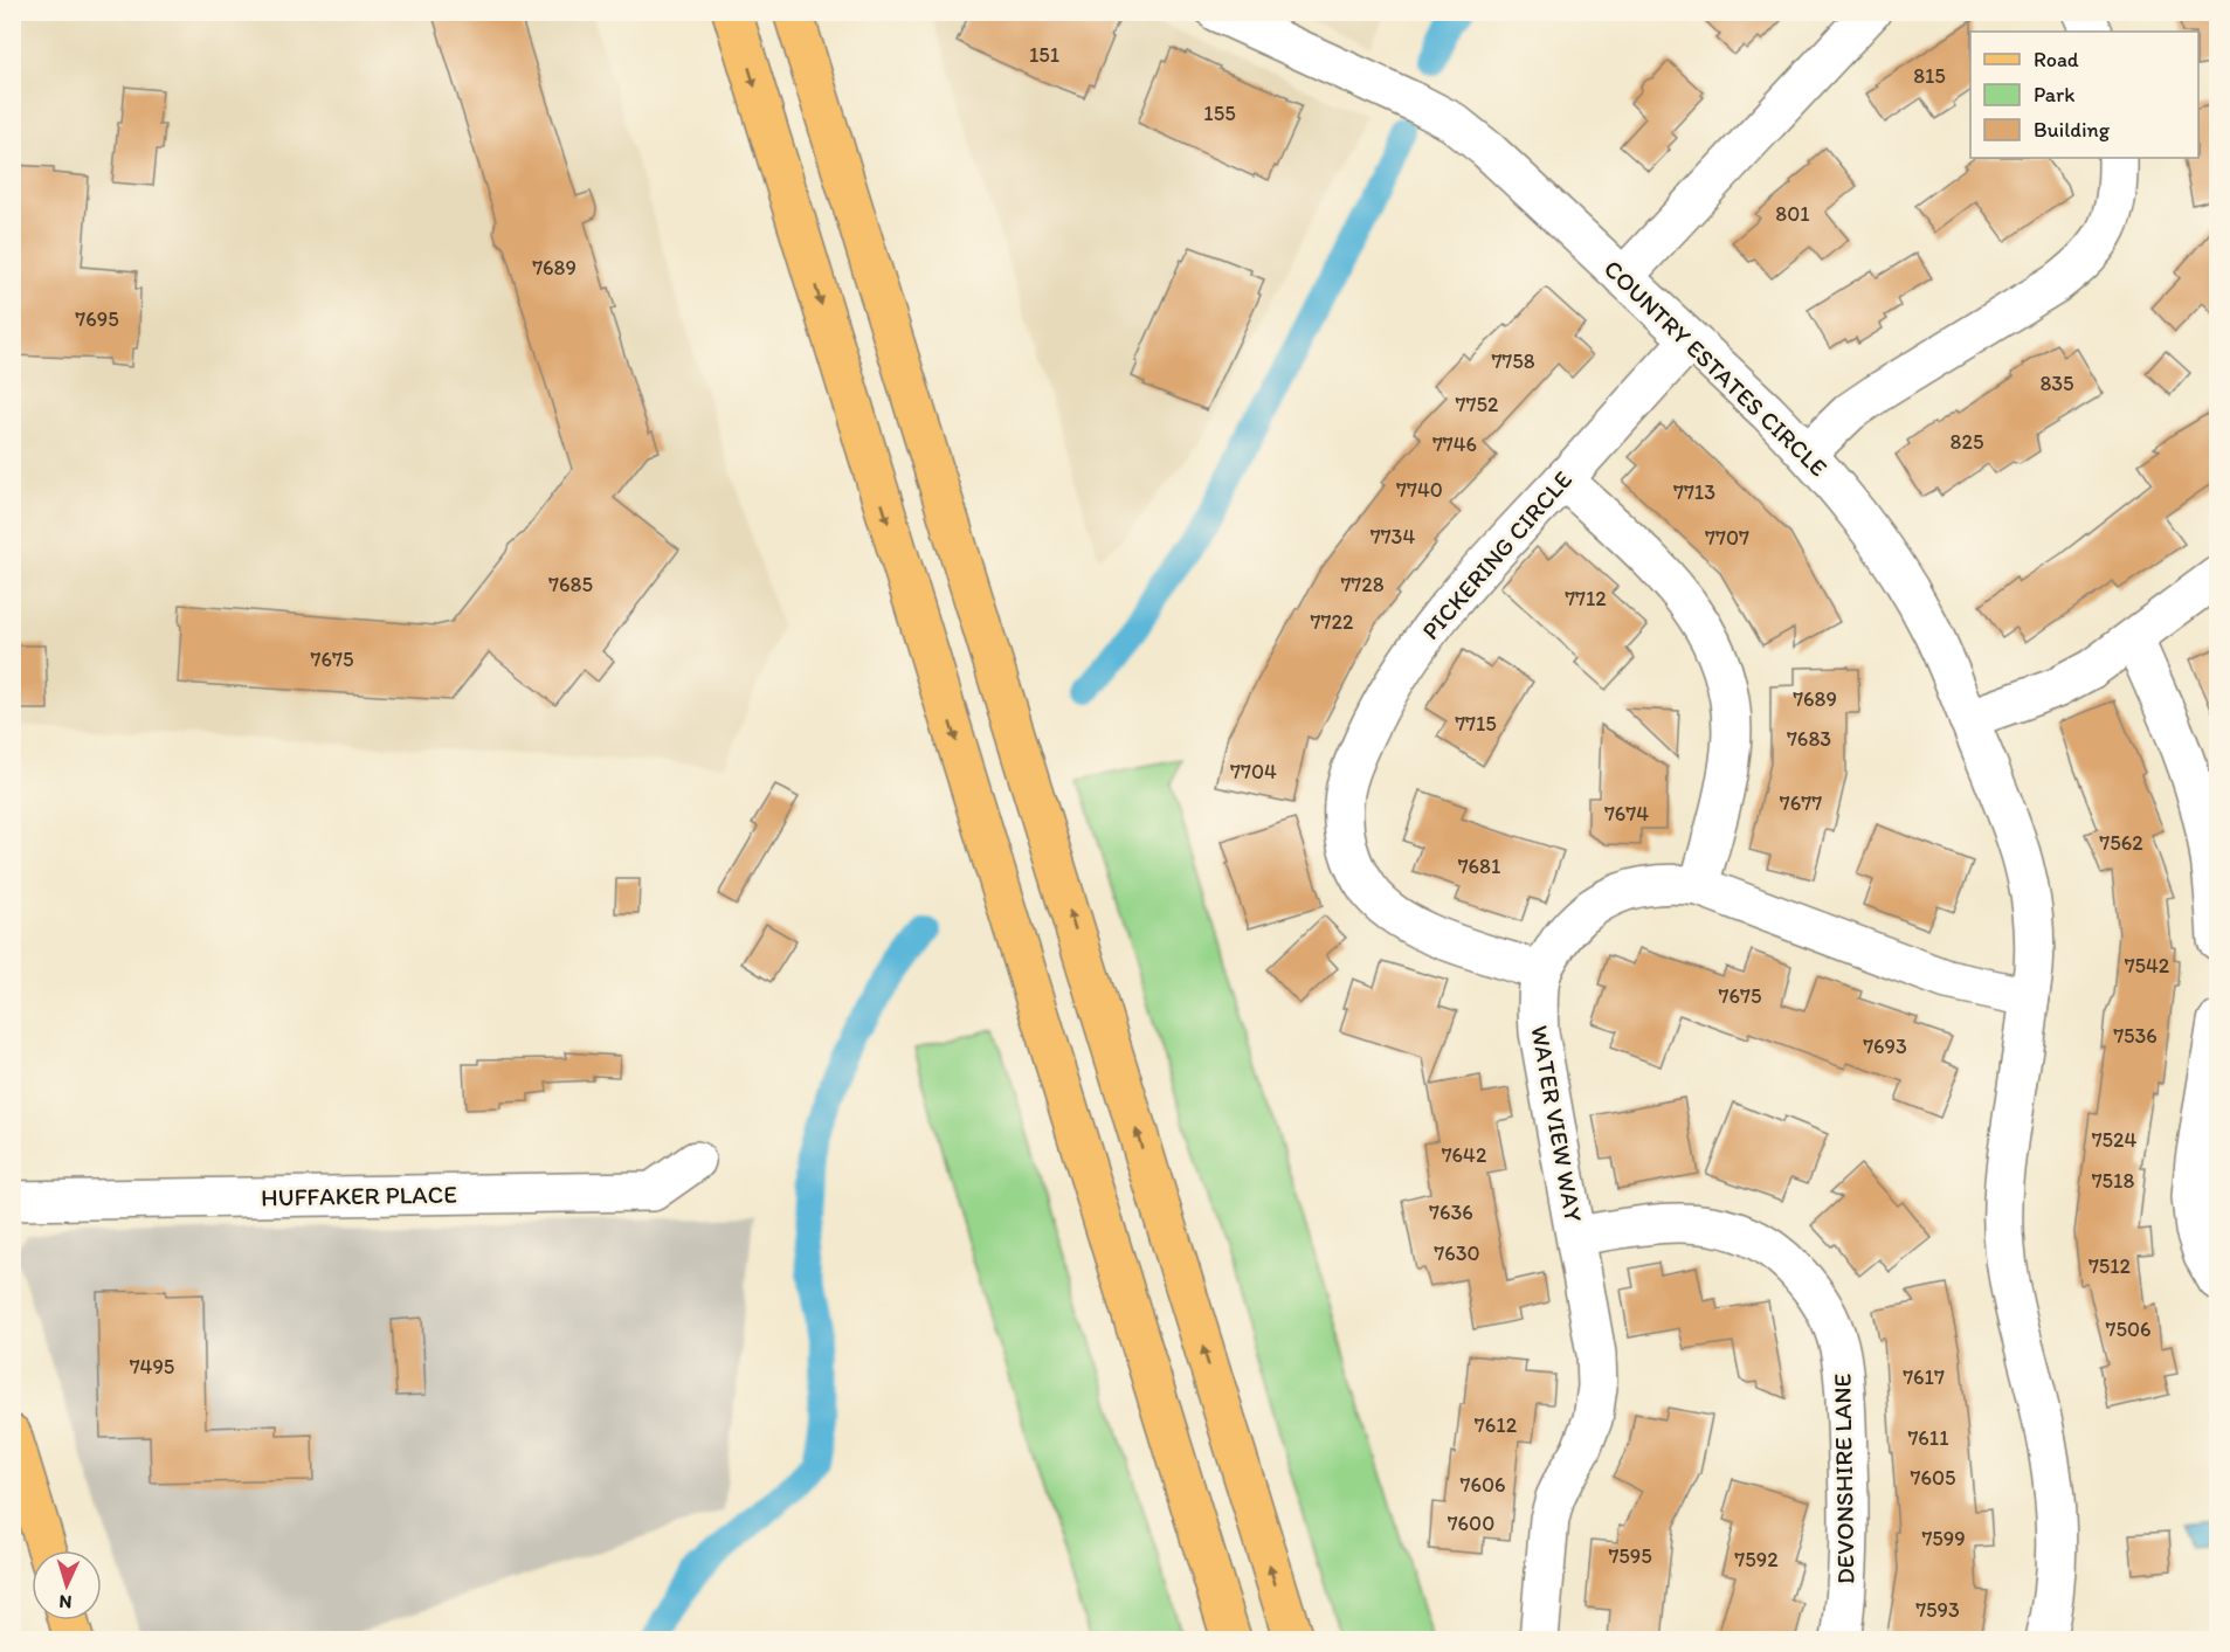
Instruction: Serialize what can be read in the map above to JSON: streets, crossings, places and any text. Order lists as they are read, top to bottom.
{
  "streets": {
    "street": [
      "COUNTRY ESTATES CIRCLE",
      "PICKERING CIRCLE",
      "WATER VIEW WAY",
      "HUFFAKER PLACE",
      "DEVONSHIRE LANE"
    ]
  },
  "crossings": [
    ["COUNTRY ESTATES CIRCLE", "PICKERING CIRCLE"],
    ["COUNTRY ESTATES CIRCLE", "WATER VIEW WAY"],
    ["PICKERING CIRCLE", "WATER VIEW WAY"],
    ["WATER VIEW WAY", "DEVONSHIRE LANE"]
  ],
  "house_numbers": [
    "151",
    "815",
    "155",
    "801",
    "7689",
    "7695",
    "7758",
    "835",
    "7752",
    "825",
    "7746",
    "7740",
    "7713",
    "7734",
    "7707",
    "7685",
    "7728",
    "7712",
    "7722",
    "7675",
    "7689",
    "7715",
    "7683",
    "7704",
    "7677",
    "7674",
    "7562",
    "7681",
    "7542",
    "7675",
    "7536",
    "7693",
    "7524",
    "7642",
    "7518",
    "7636",
    "7630",
    "7512",
    "7506",
    "7495",
    "7617",
    "7612",
    "7611",
    "7605",
    "7606",
    "7600",
    "7599",
    "7595",
    "7592",
    "7593"
  ],
  "legend": ["Road", "Park", "Building"],
  "north": "bottom"
}
